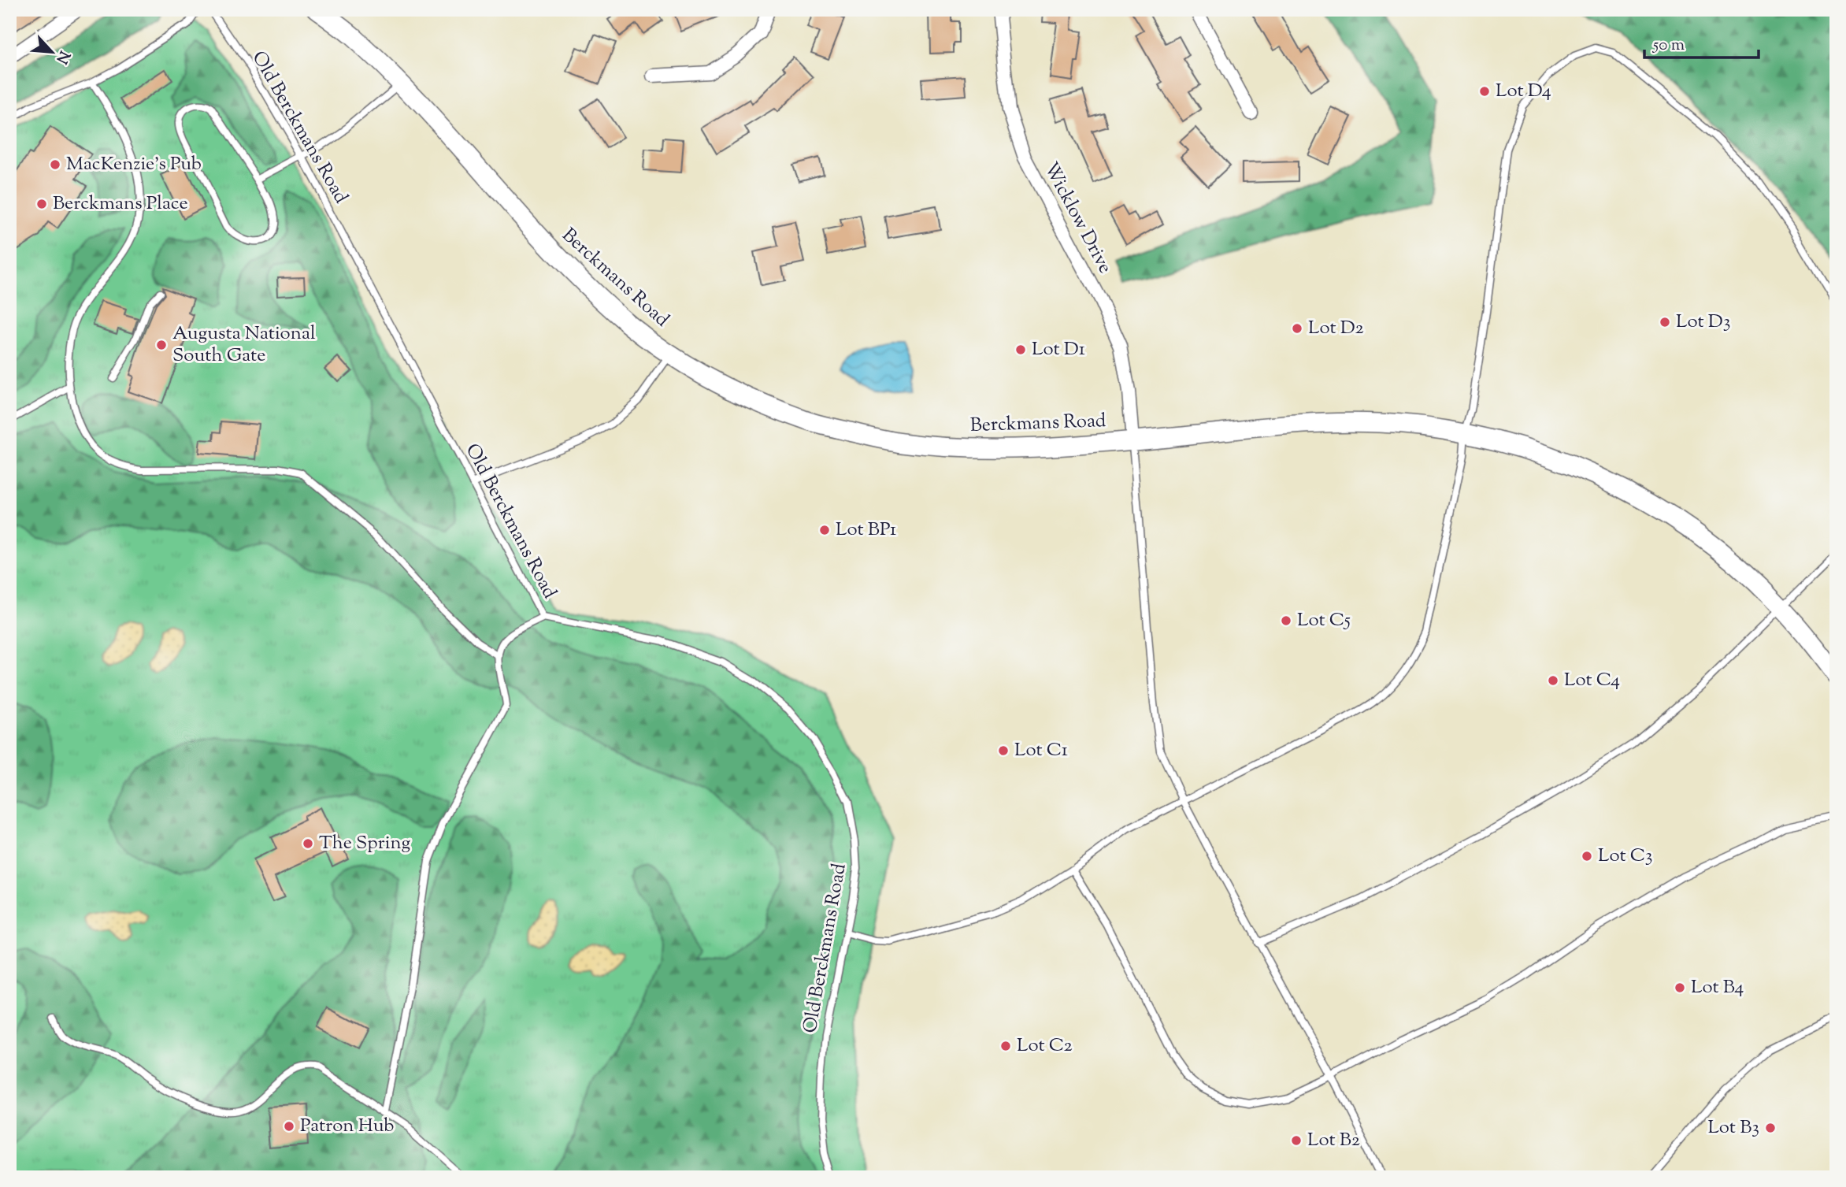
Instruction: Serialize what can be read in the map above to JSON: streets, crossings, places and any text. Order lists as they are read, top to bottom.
{
  "streets": {
    "main road": ["Berckmans Road"],
    "street": ["Wicklow Drive"],
    "lane": ["Old Berckmans Road"]
  },
  "crossings": [
    ["Wicklow Drive", "Berckmans Road"]
  ],
  "places": [
    "Lot D4",
    "MacKenzie's Pub",
    "Berckmans Place",
    "Lot D3",
    "Lot D2",
    "Augusta National South Gate",
    "Lot D1",
    "Lot BP1",
    "Lot C5",
    "Lot C4",
    "Lot C1",
    "The Spring",
    "Lot C3",
    "Lot B4",
    "Lot C2",
    "Patron Hub",
    "Lot B3",
    "Lot B2"
  ],
  "scale_bar": "50 m",
  "north": "bottom right"
}
